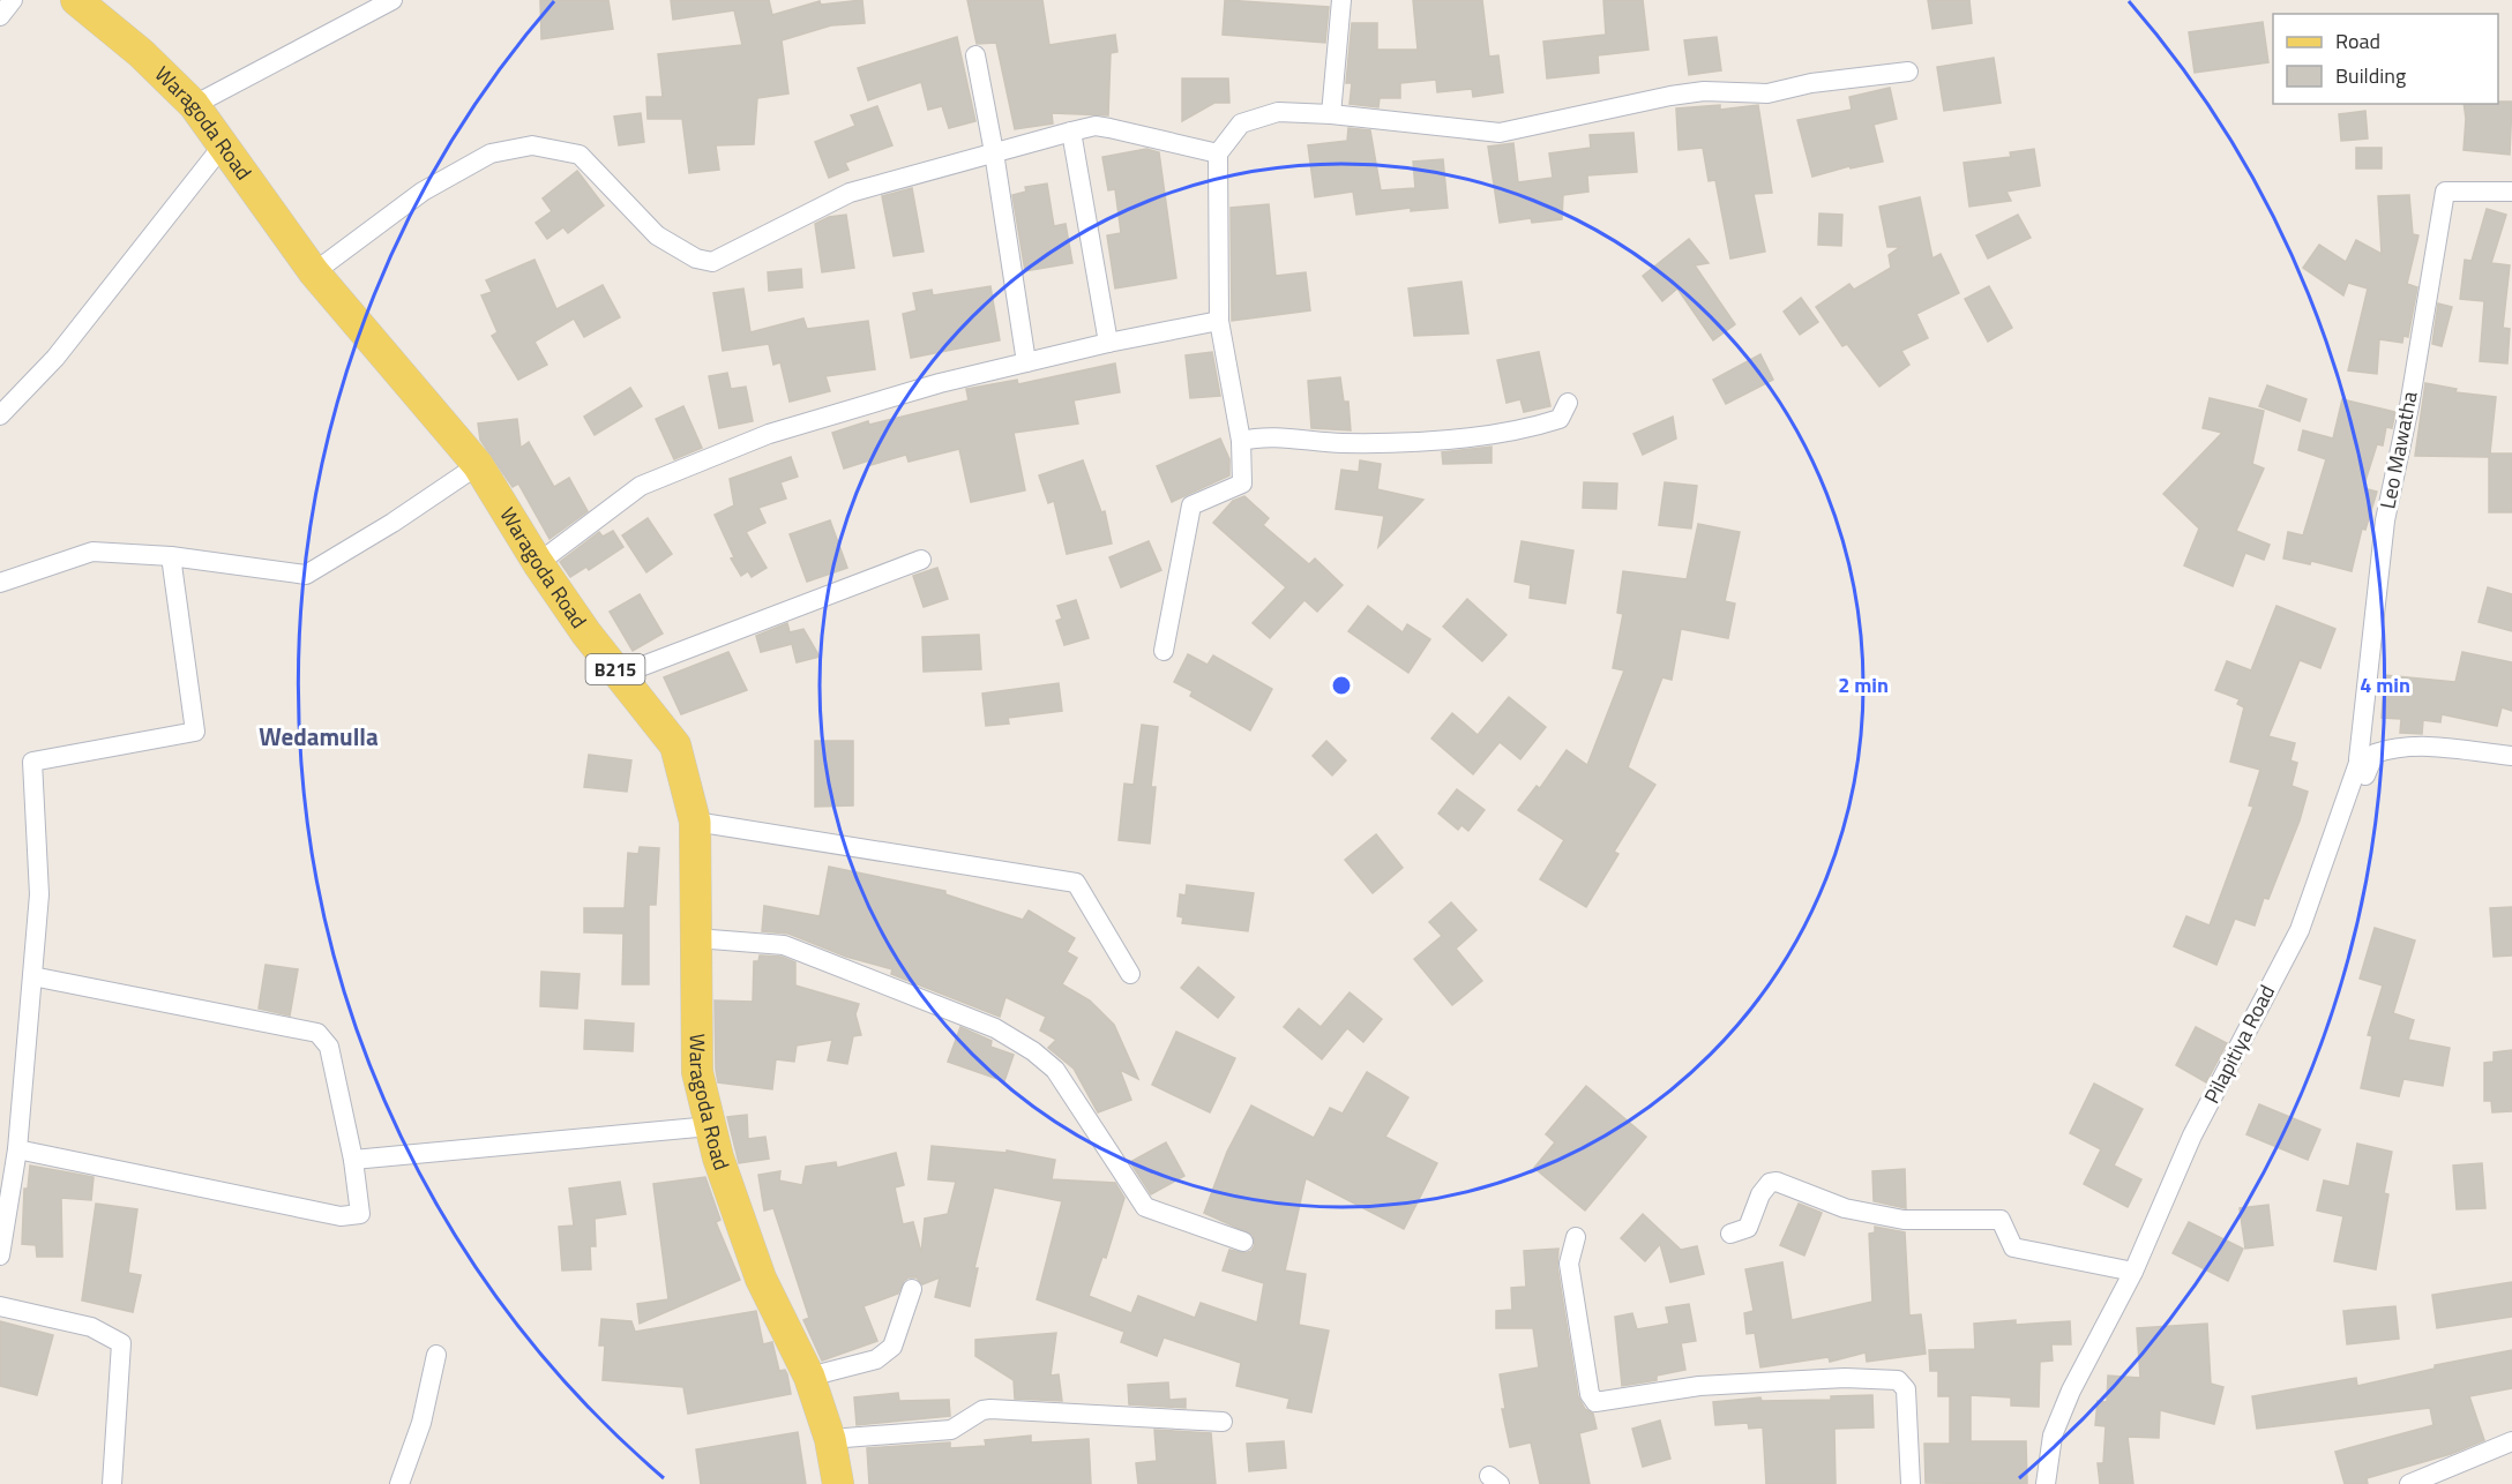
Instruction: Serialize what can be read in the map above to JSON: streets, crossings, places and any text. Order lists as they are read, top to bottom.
{
  "streets": {
    "main road": ["Waragoda Road", "B215"],
    "street": ["Leo Mawatha", "Pilapitiya Road"]
  },
  "crossings": [
    ["Leo Mawatha", "Pilapitiya Road"]
  ],
  "districts": ["Wedamulla"],
  "legend": ["Road", "Building"],
  "rings": ["2 min", "4 min"]
}
